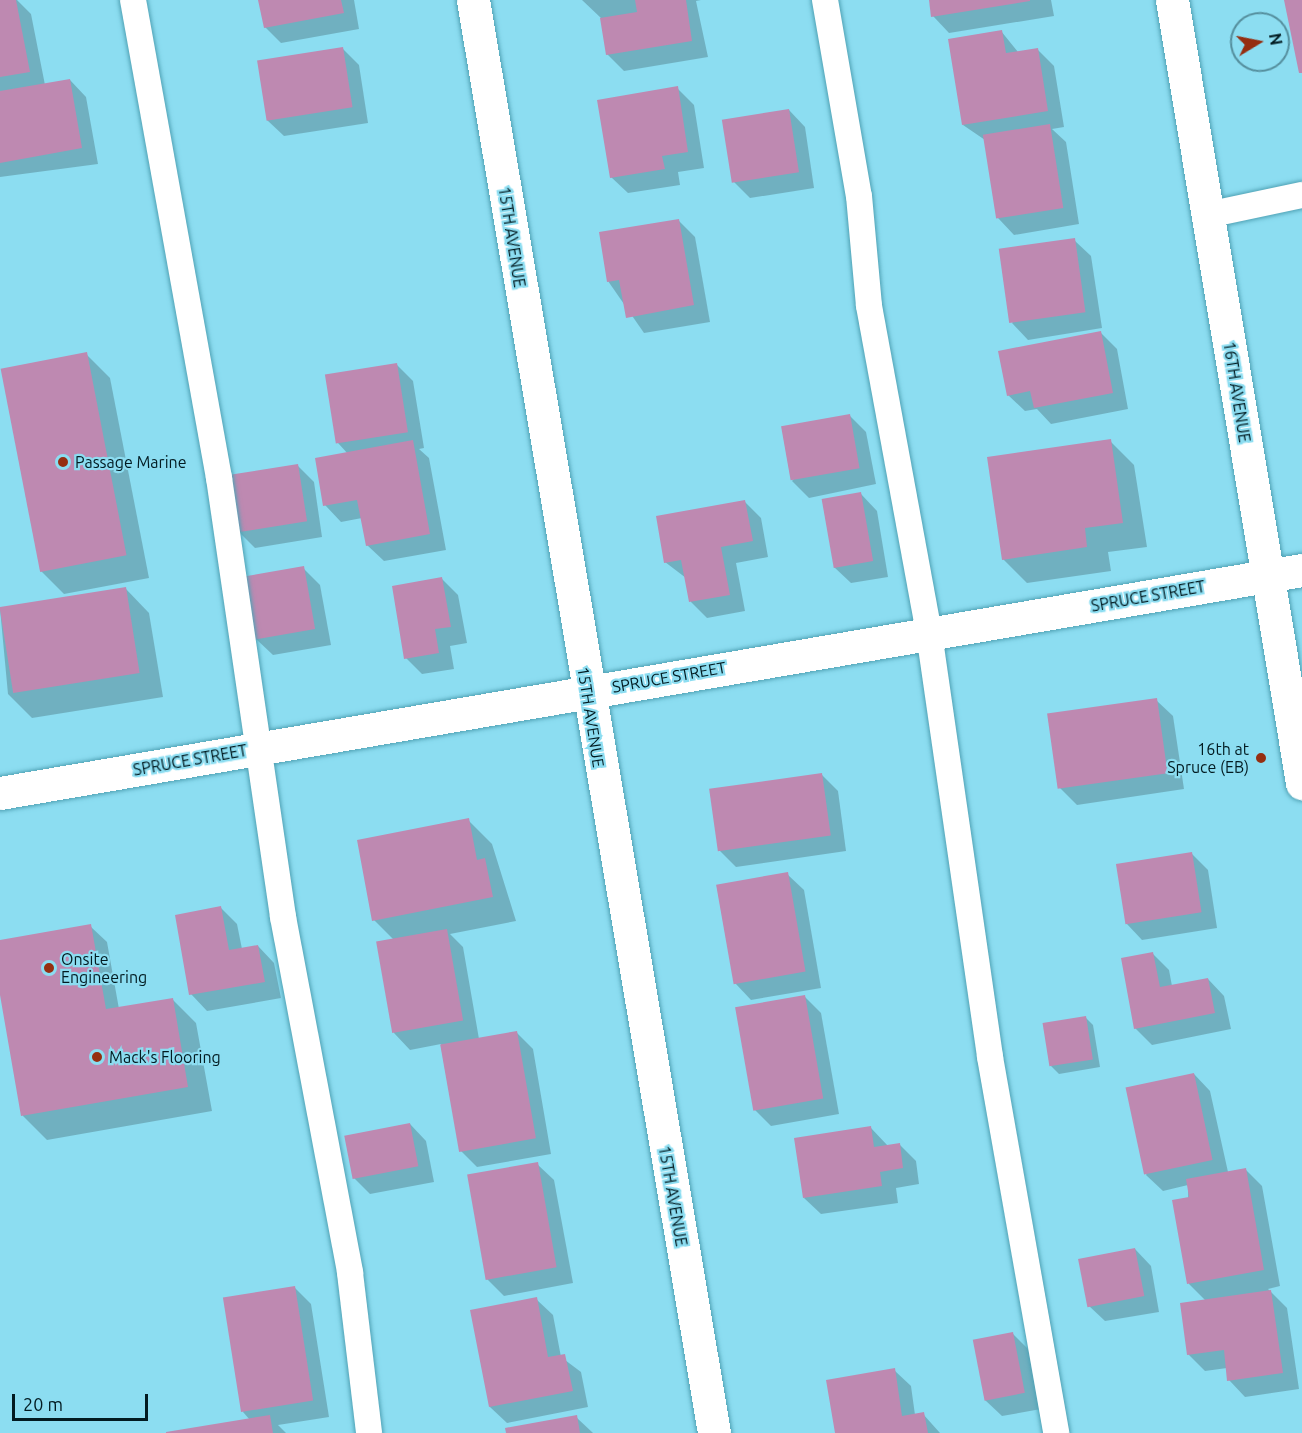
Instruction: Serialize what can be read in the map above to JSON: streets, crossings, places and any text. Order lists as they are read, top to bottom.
{
  "streets": {
    "street": ["15TH AVENUE", "16TH AVENUE", "SPRUCE STREET"]
  },
  "crossings": [
    ["15TH AVENUE", "SPRUCE STREET"],
    ["16TH AVENUE", "SPRUCE STREET"]
  ],
  "places": [
    "Passage Marine",
    "16th at Spruce (EB)",
    "Onsite Engineering",
    "Mack's Flooring"
  ],
  "scale_bar": "20 m",
  "north": "right"
}
